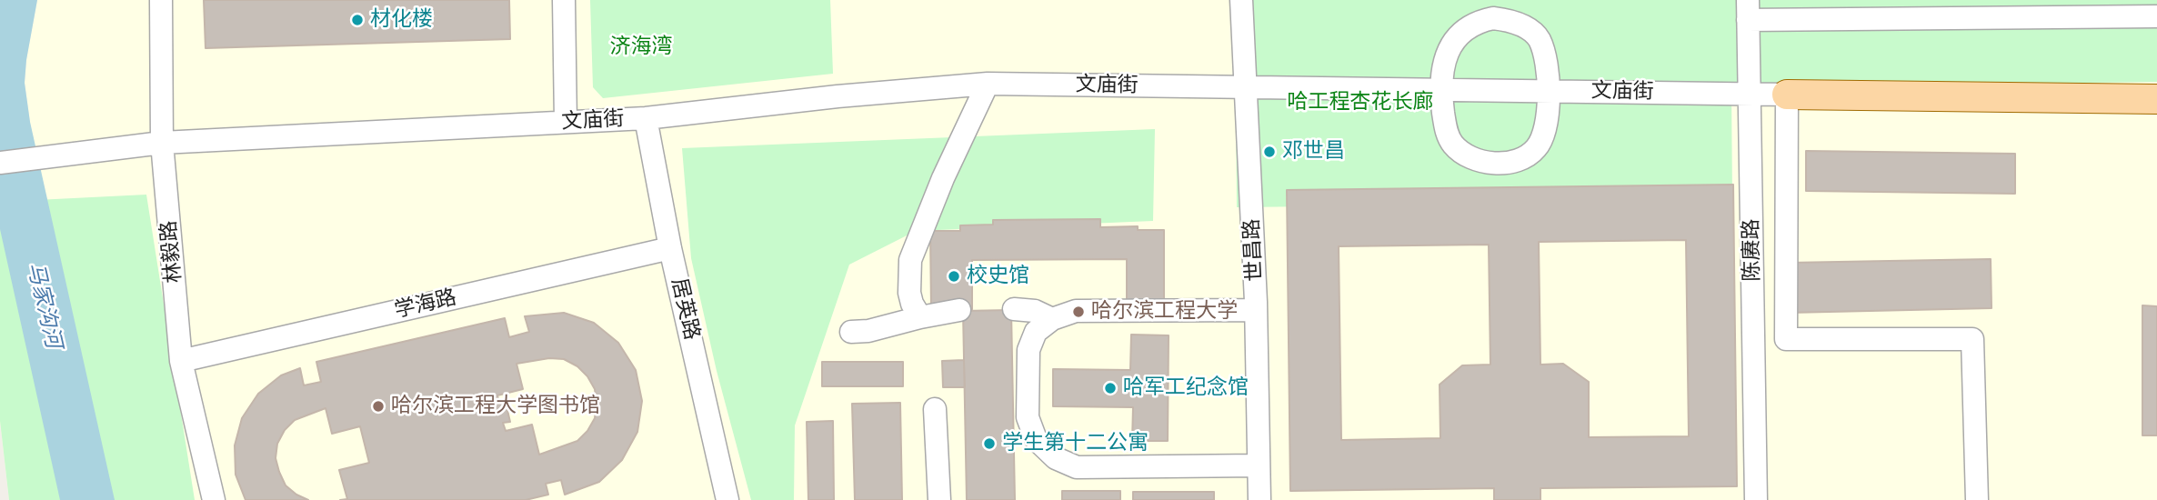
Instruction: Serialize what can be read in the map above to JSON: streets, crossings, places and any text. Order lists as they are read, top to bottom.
{
  "streets": {
    "main road": ["文庙街"],
    "street": [
      "世昌路",
      "陈赓路",
      "林毅路",
      "学海路",
      "居英路"
    ]
  },
  "crossings": [
    ["文庙街", "世昌路"],
    ["文庙街", "陈赓路"],
    ["文庙街", "林毅路"],
    ["文庙街", "居英路"],
    ["林毅路", "学海路"],
    ["学海路", "居英路"]
  ],
  "water": ["马家沟河"],
  "parks": ["济海湾", "哈工程杏花长廊"],
  "places": [
    "材化楼",
    "邓世昌",
    "校史馆",
    "哈尔滨工程大学",
    "哈军工纪念馆",
    "哈尔滨工程大学图书馆",
    "学生第十二公寓"
  ]
}
